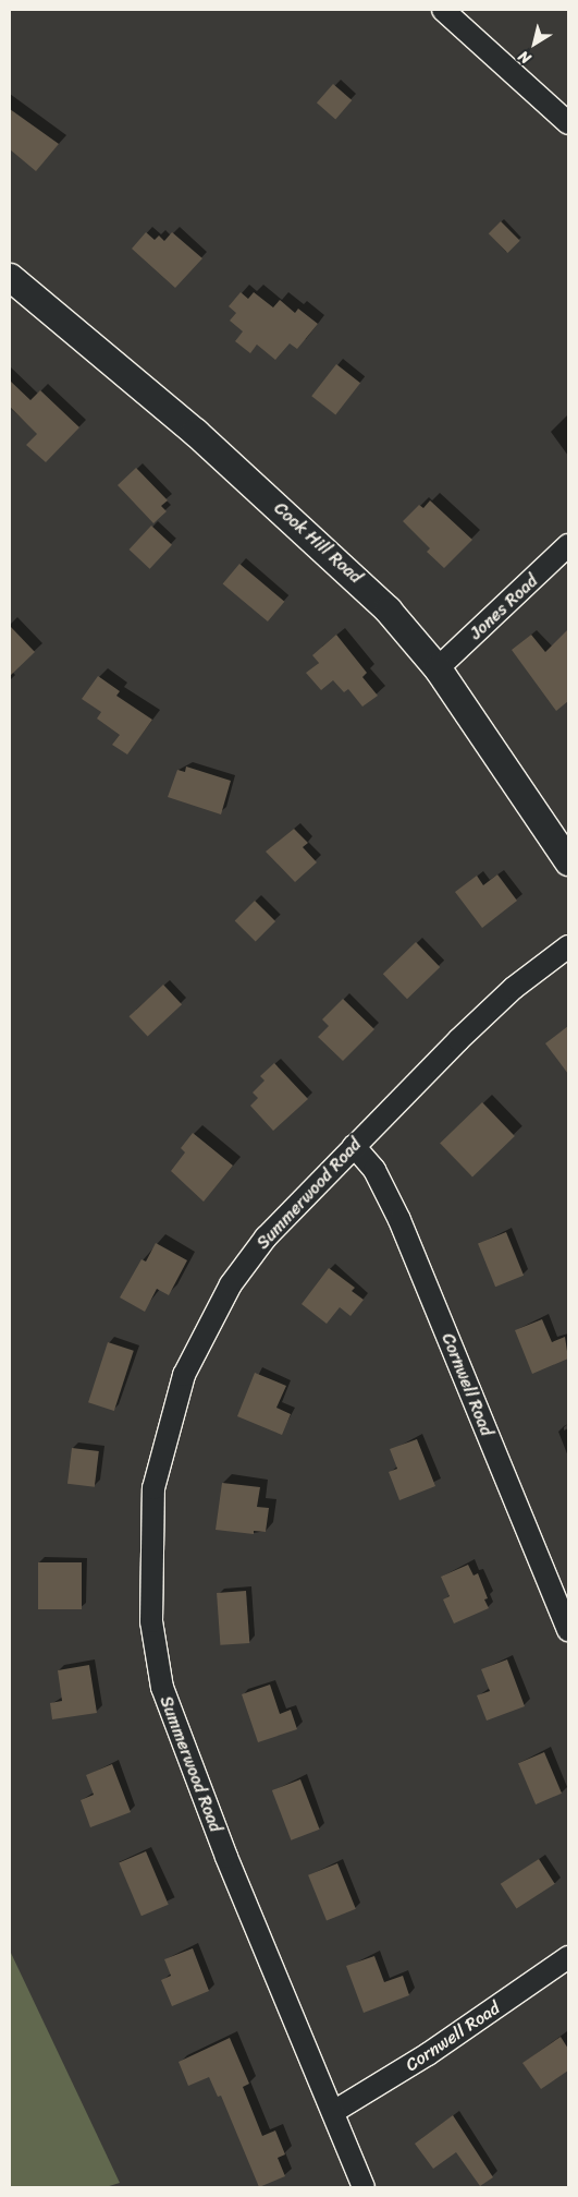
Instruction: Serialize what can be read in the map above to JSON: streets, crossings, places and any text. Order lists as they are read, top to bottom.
{
  "streets": {
    "street": [
      "Cook Hill Road",
      "Jones Road",
      "Summerwood Road",
      "Cornwell Road"
    ]
  },
  "crossings": [
    ["Cook Hill Road", "Jones Road"],
    ["Summerwood Road", "Cornwell Road"]
  ],
  "north": "bottom left"
}
